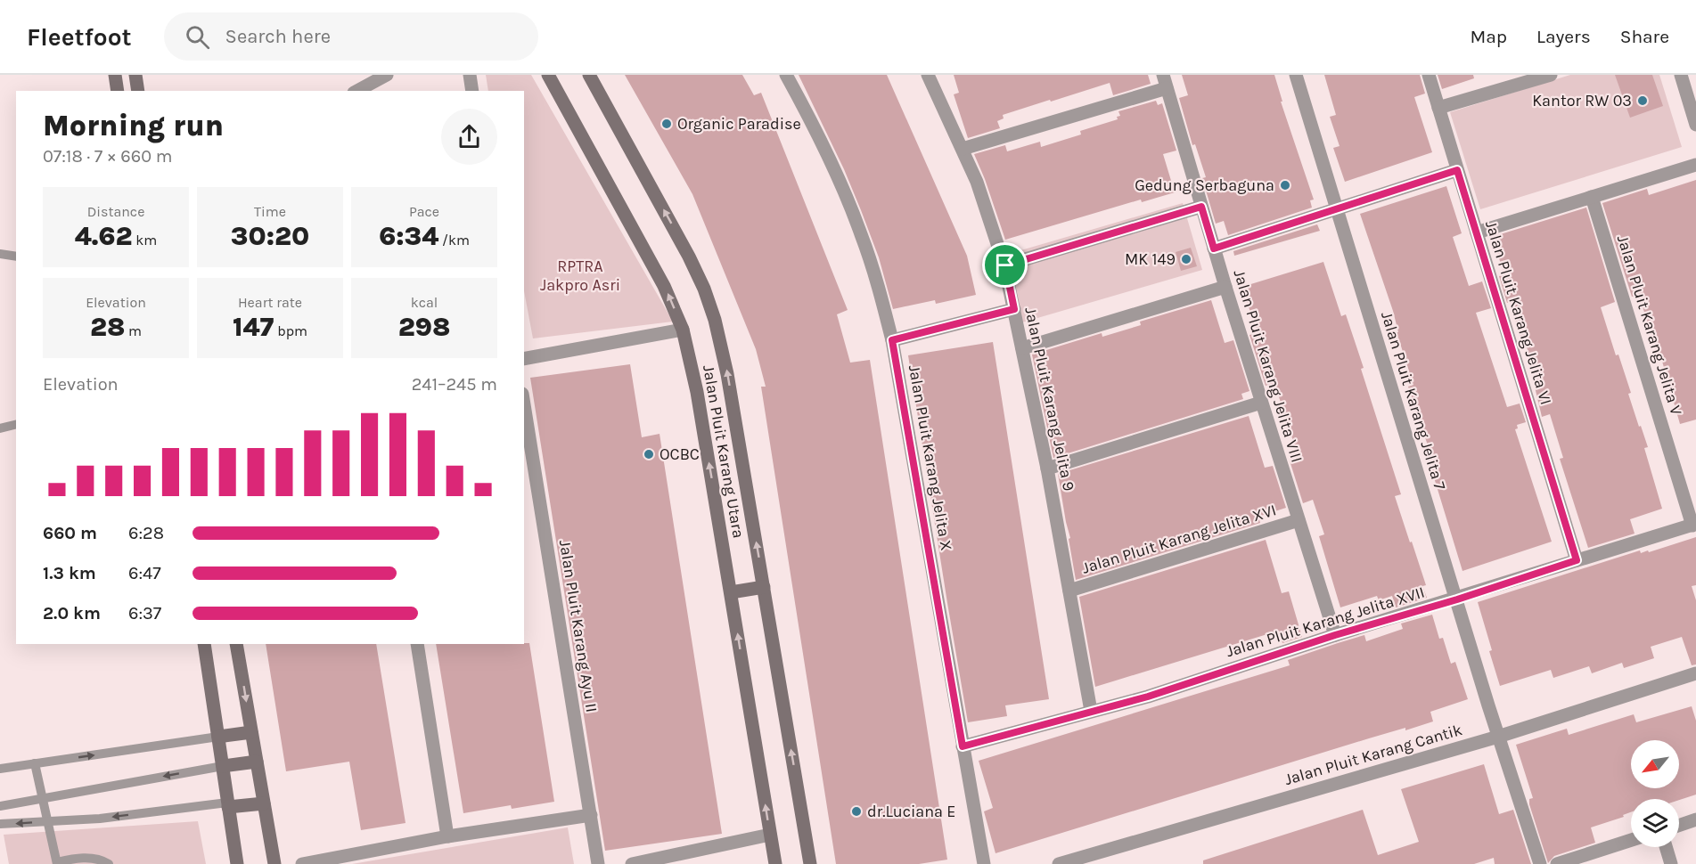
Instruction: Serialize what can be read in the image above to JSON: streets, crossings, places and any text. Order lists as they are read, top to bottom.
{
  "streets": {
    "street": [
      "Jalan Pluit Karang Jelita VI",
      "Jalan Pluit Karang Jelita V",
      "Jalan Pluit Karang Jelita VIII",
      "Jalan Pluit Karang Jelita 9",
      "Jalan Pluit Karang Jelita 7",
      "Jalan Pluit Karang Utara",
      "Jalan Pluit Karang Jelita X",
      "Jalan Pluit Karang Jelita XVI",
      "Jalan Pluit Karang Jelita XVII",
      "Jalan Pluit Karang Ayu II",
      "Jalan Pluit Karang Cantik"
    ]
  },
  "crossings": [
    ["Jalan Pluit Karang Jelita VI", "Jalan Pluit Karang Jelita XVII"],
    ["Jalan Pluit Karang Jelita V", "Jalan Pluit Karang Jelita XVII"],
    ["Jalan Pluit Karang Jelita VIII", "Jalan Pluit Karang Jelita XVI"],
    ["Jalan Pluit Karang Jelita VIII", "Jalan Pluit Karang Jelita XVII"],
    ["Jalan Pluit Karang Jelita 9", "Jalan Pluit Karang Jelita XVI"],
    ["Jalan Pluit Karang Jelita 9", "Jalan Pluit Karang Jelita XVII"],
    ["Jalan Pluit Karang Jelita 7", "Jalan Pluit Karang Jelita XVII"],
    ["Jalan Pluit Karang Jelita 7", "Jalan Pluit Karang Cantik"],
    ["Jalan Pluit Karang Jelita X", "Jalan Pluit Karang Jelita XVII"]
  ],
  "one_way": ["Jalan Pluit Karang Utara"],
  "parks": ["RPTRA Jakpro Asri"],
  "places": [
    "Kantor RW 03",
    "Organic Paradise",
    "Gedung Serbaguna",
    "MK 149",
    "OCBC",
    "dr.Luciana E"
  ],
  "north": "bottom left",
  "page": {
    "header": "Fleetfoot",
    "search": "Search here",
    "nav": ["Map", "Layers", "Share"],
    "heading": ["Morning run", "07:18 · 7 × 660 m"],
    "stats": [
      ["Distance", "4.62 km"],
      ["Time", "30:20"],
      ["Pace", "6:34 /km"],
      ["Elevation", "28 m"],
      ["Heart rate", "147 bpm"],
      ["kcal", "298"]
    ],
    "chart": ["Elevation", "241–245 m"],
    "list": [
      {
        "name": "660 m",
        "note": "6:28"
      },
      {
        "name": "1.3 km",
        "note": "6:47"
      },
      {
        "name": "2.0 km",
        "note": "6:37"
      }
    ]
  }
}
